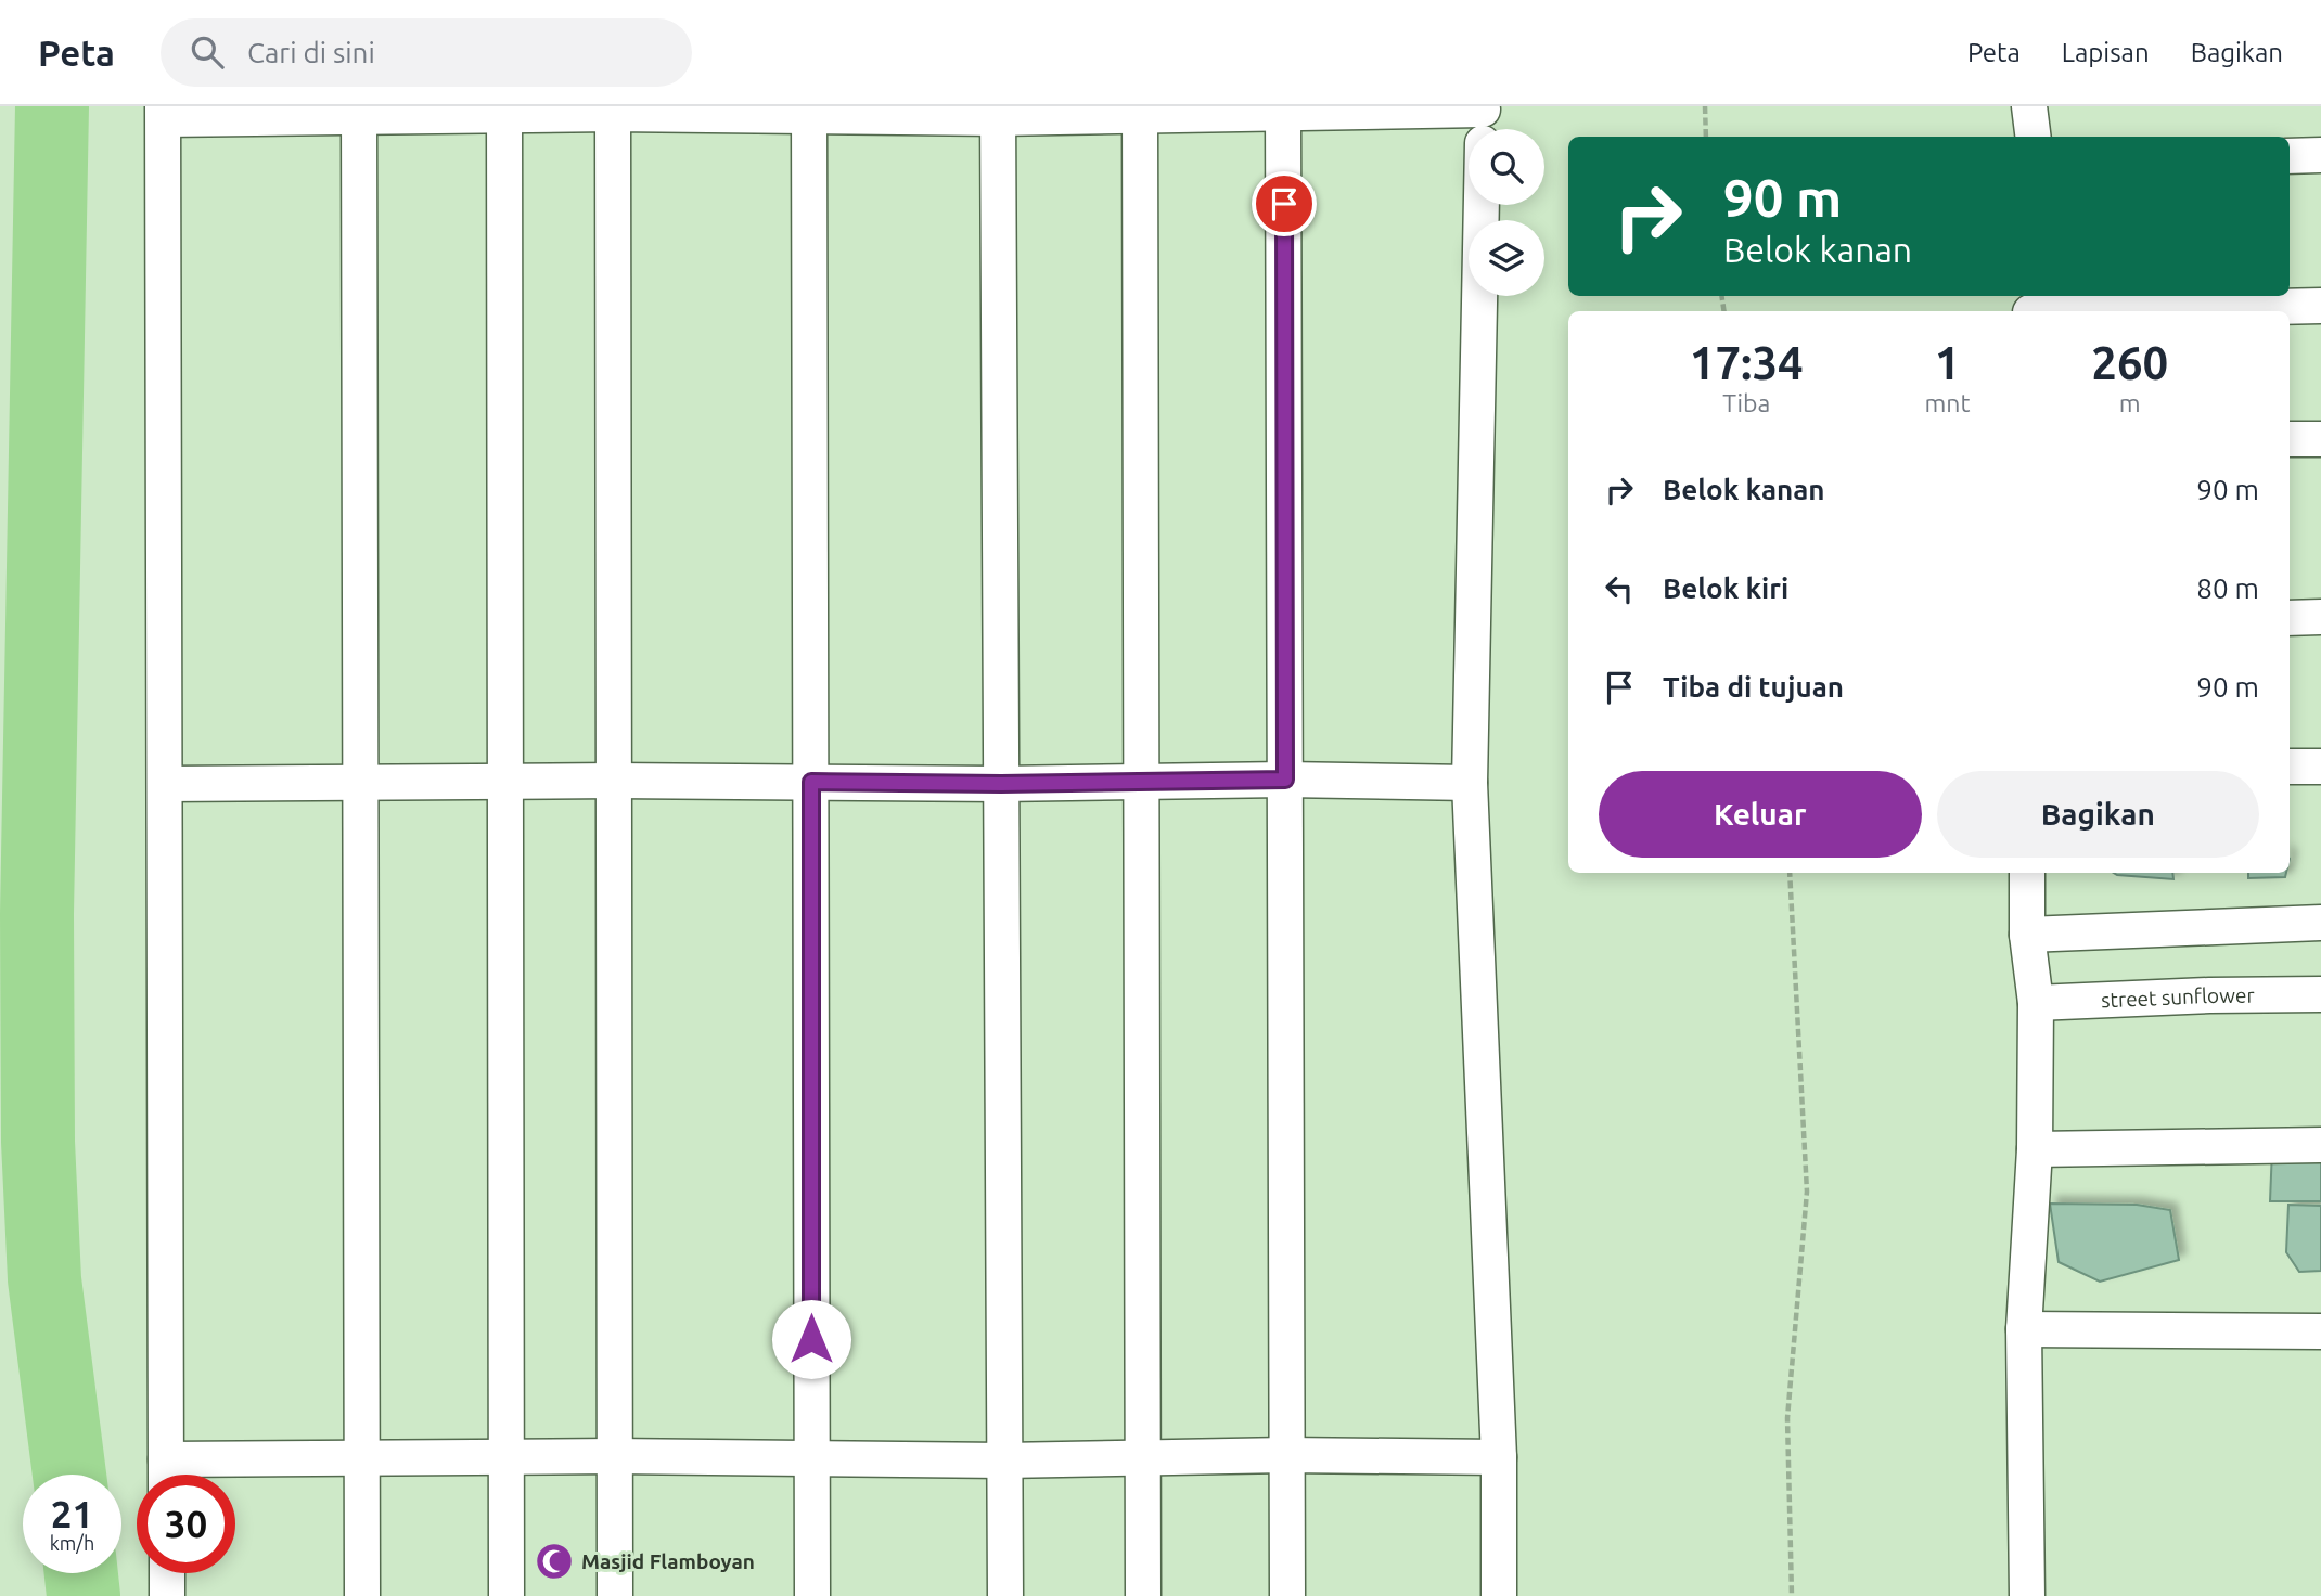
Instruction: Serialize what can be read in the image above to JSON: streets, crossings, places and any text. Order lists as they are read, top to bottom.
{
  "streets": {
    "street": ["street sunflower"]
  },
  "places": {
    "mosque": ["Masjid Flamboyan"]
  },
  "page": {
    "header": "Peta",
    "search": "Cari di sini",
    "nav": ["Peta", "Lapisan", "Bagikan"],
    "turn": ["90 m", "Belok kanan"],
    "eta": [
      "17:34",
      "Tiba",
      "1",
      "mnt",
      "260",
      "m"
    ],
    "list": [
      {
        "name": "Belok kanan",
        "value": "90 m"
      },
      {
        "name": "Belok kiri",
        "value": "80 m"
      },
      {
        "name": "Tiba di tujuan",
        "value": "90 m"
      }
    ],
    "buttons": ["Keluar", "Bagikan"],
    "speed": "21 km/h",
    "limit": "30"
  }
}
